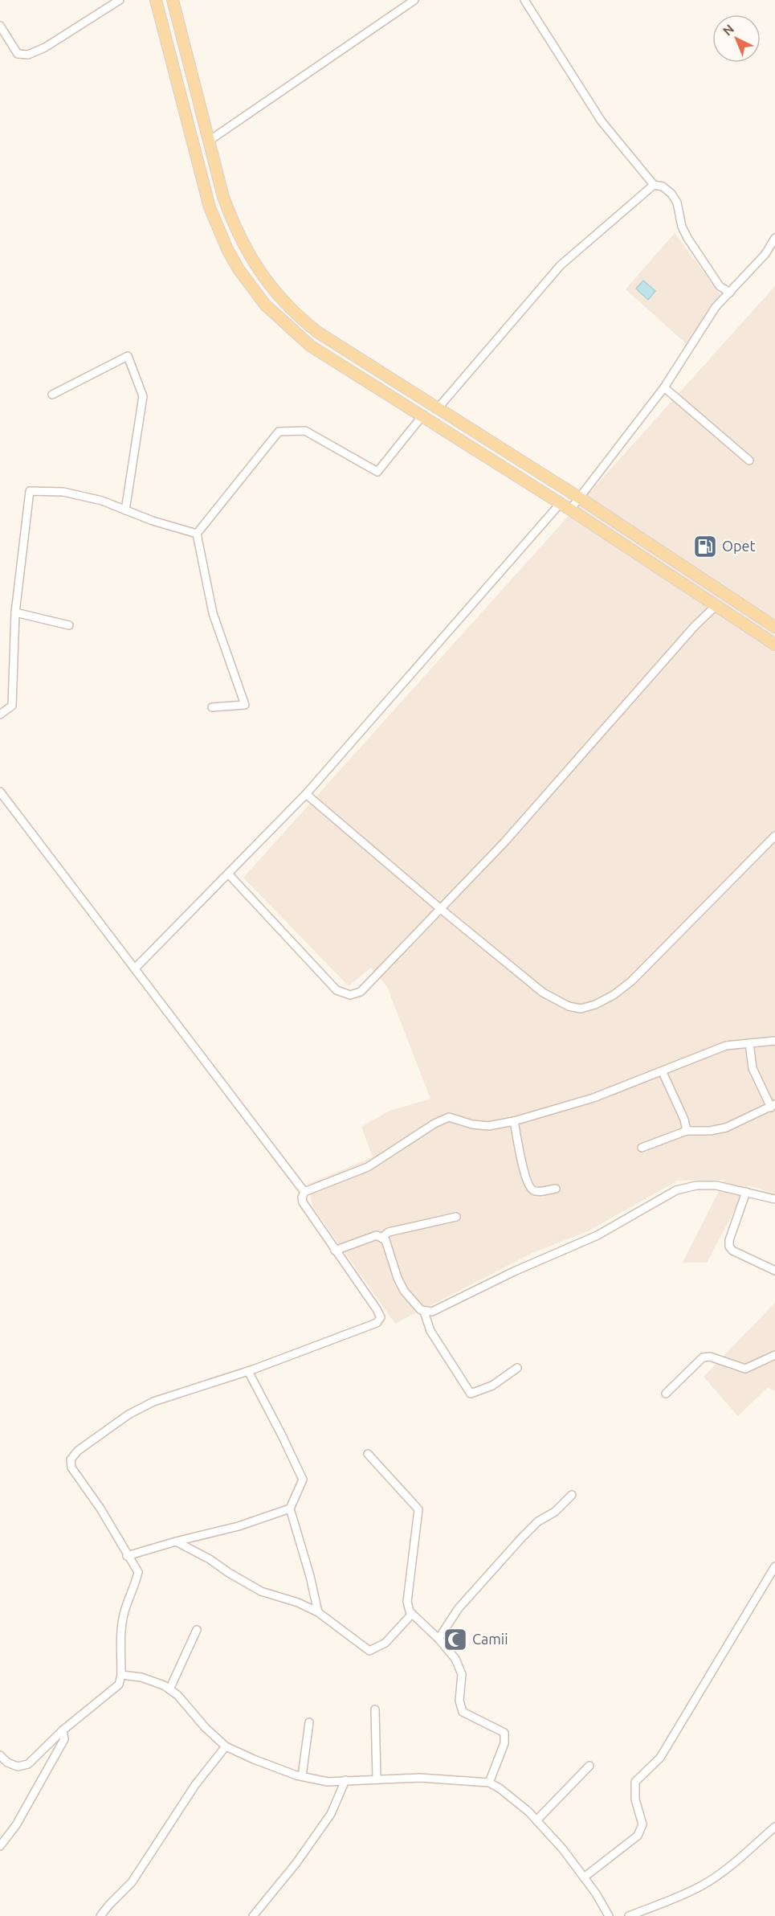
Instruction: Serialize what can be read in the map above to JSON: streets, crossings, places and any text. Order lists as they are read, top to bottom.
{
  "places": {
    "fuel station": ["Opet"],
    "mosque": ["Camii"]
  },
  "north": "top left"
}
